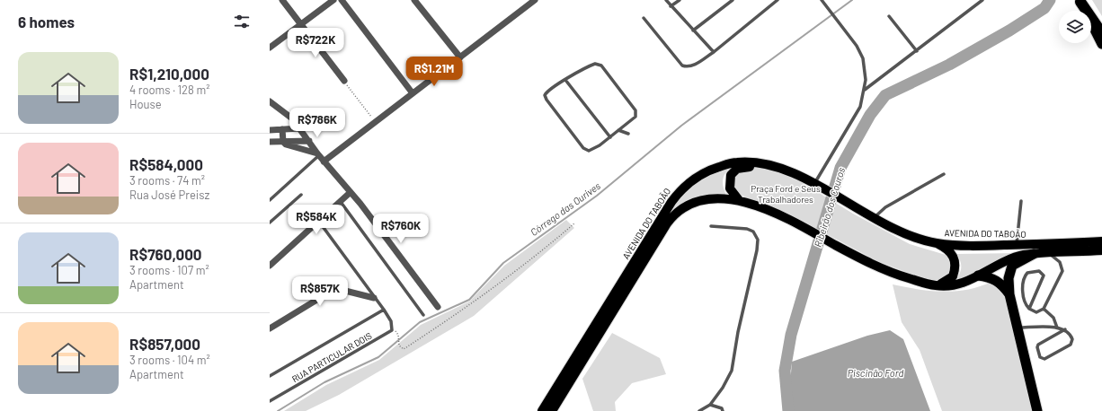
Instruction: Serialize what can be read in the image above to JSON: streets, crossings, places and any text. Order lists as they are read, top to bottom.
{
  "streets": {
    "main road": ["AVENIDA DO TABOÃO"],
    "lane": ["RUA PARTICULAR DOIS"]
  },
  "water": ["Ribeirão dos Couros", "Córrego das Ourives", "Piscinão Ford"],
  "parks": ["Praça Ford e Seus Trabalhadores"],
  "page": {
    "heading": "6 homes",
    "price": [
      "R$722K",
      "R$1.21M",
      "R$786K",
      "R$584K",
      "R$760K",
      "R$857K"
    ],
    "list": [
      {
        "name": "R$1,210,000",
        "note": "4 rooms · 128 m² · House"
      },
      {
        "name": "R$584,000",
        "note": "3 rooms · 74 m² · Rua José Preisz"
      },
      {
        "name": "R$760,000",
        "note": "3 rooms · 107 m² · Apartment"
      },
      {
        "name": "R$857,000",
        "note": "3 rooms · 104 m² · Apartment"
      }
    ]
  }
}
